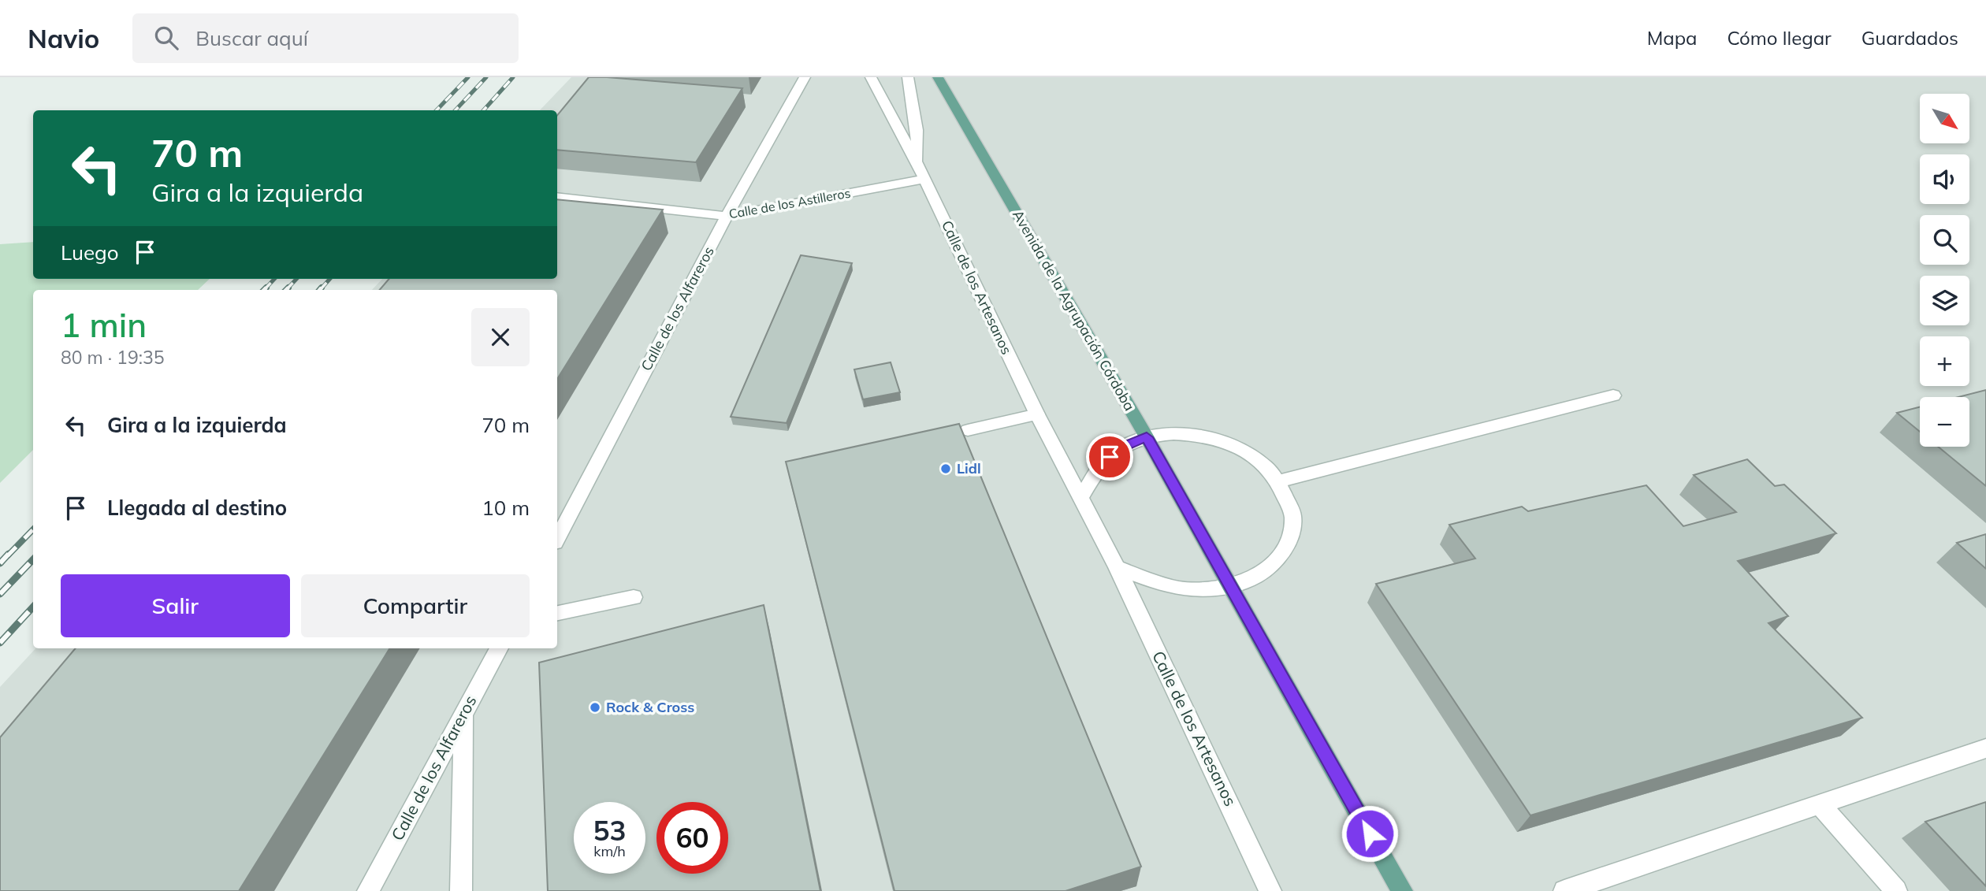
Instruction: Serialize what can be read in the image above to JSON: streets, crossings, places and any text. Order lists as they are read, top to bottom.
{
  "streets": {
    "main road": ["Avenida de la Agrupación Córdoba"],
    "street": ["Calle de los Astilleros", "Calle de los Artesanos", "Calle de los Alfareros"]
  },
  "crossings": [
    ["Calle de los Astilleros", "Calle de los Artesanos"],
    ["Calle de los Astilleros", "Calle de los Alfareros"]
  ],
  "places": ["Lidl", "Rock & Cross"],
  "north": "bottom right",
  "page": {
    "header": "Navio",
    "search": "Buscar aquí",
    "nav": ["Mapa", "Cómo llegar", "Guardados"],
    "map_buttons": ["+", "−"],
    "turn": ["70 m", "Gira a la izquierda"],
    "then": "Luego",
    "heading": ["1 min", "80 m · 19:35"],
    "list": [
      {
        "name": "Gira a la izquierda",
        "value": "70 m"
      },
      {
        "name": "Llegada al destino",
        "value": "10 m"
      }
    ],
    "buttons": ["Salir", "Compartir"],
    "speed": "53 km/h",
    "limit": "60"
  }
}
